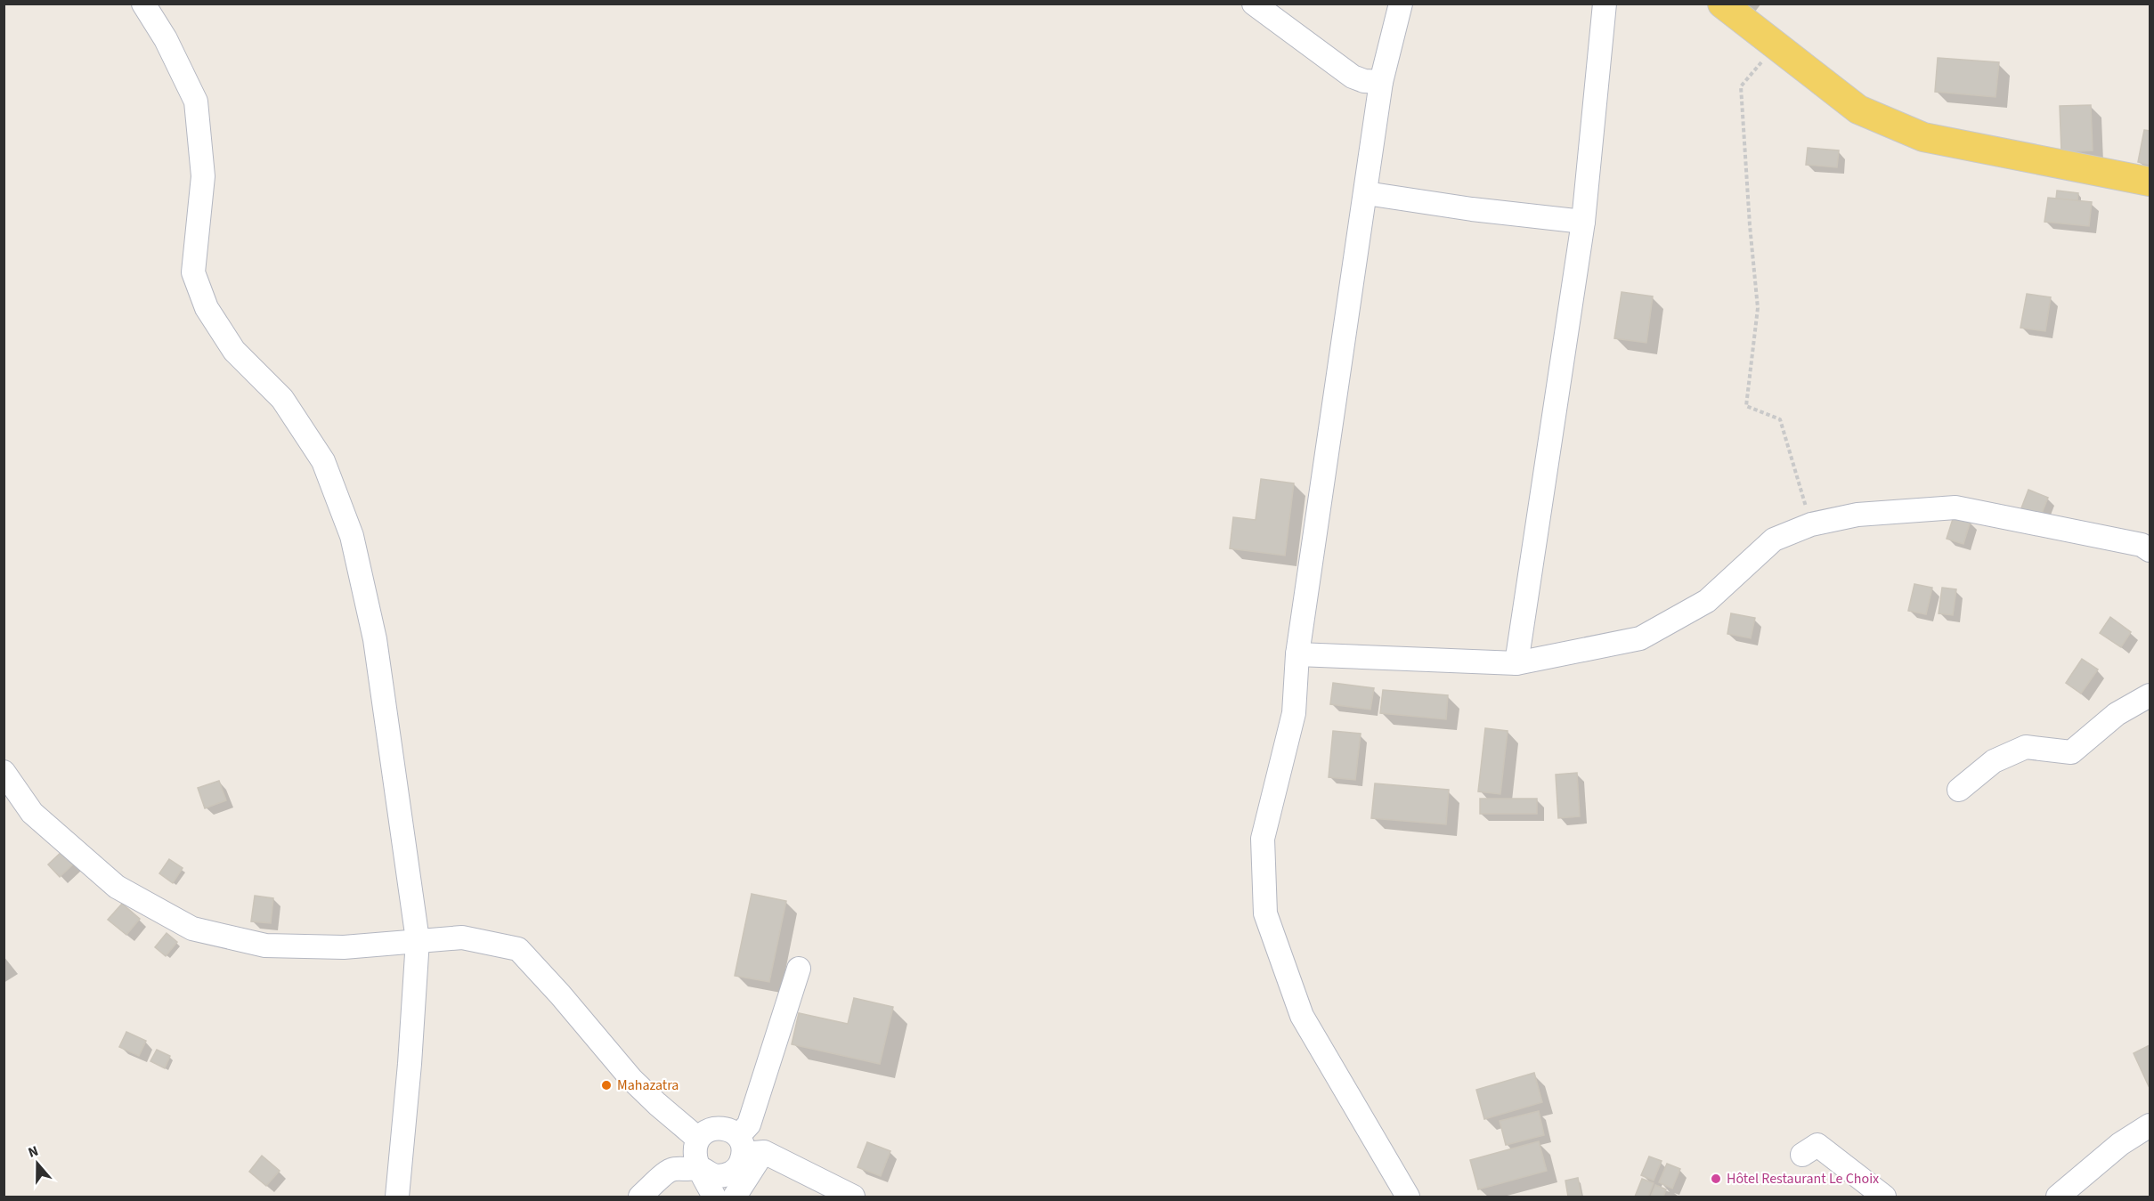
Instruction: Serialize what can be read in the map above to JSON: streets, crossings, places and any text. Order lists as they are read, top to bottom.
{
  "places": ["Mahazatra", "Hôtel Restaurant Le Choix"],
  "north": "top"
}
